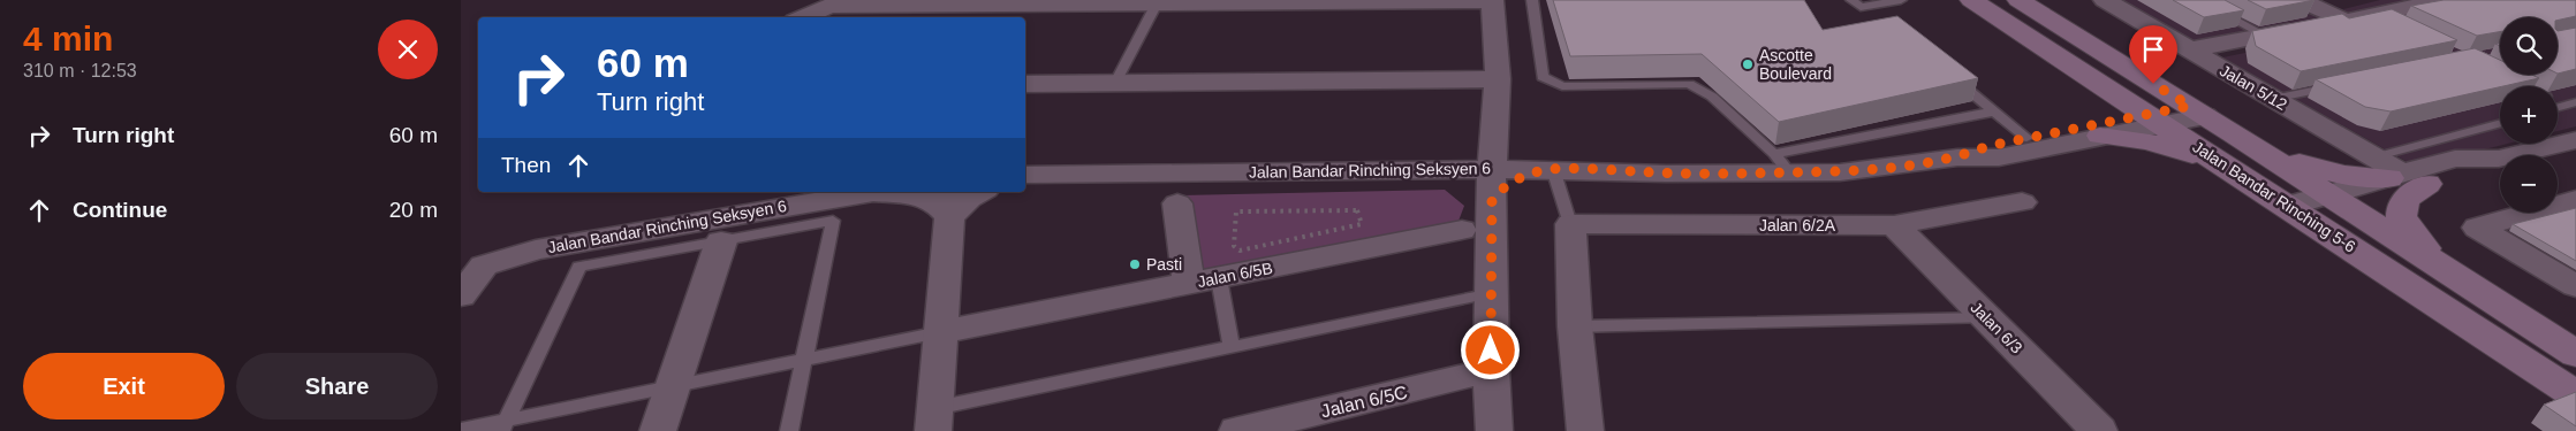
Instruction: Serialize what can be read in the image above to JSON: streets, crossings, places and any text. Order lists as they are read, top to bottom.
{
  "streets": {
    "street": [
      "Jalan 5/12",
      "Jalan Bandar Rinching Seksyen 6",
      "Jalan Bandar Rinching 5-6",
      "Jalan 6/2A",
      "Jalan 6/5B",
      "Jalan 6/3",
      "Jalan 6/5C"
    ]
  },
  "crossings": [
    ["Jalan 6/2A", "Jalan 6/3"]
  ],
  "places": ["Ascotte Boulevard", "Pasti"],
  "page": {
    "heading": ["4 min", "310 m · 12:53"],
    "map_buttons": ["+", "−"],
    "turn": ["60 m", "Turn right"],
    "list": [
      {
        "name": "Turn right",
        "value": "60 m"
      },
      {
        "name": "Continue",
        "value": "20 m"
      }
    ],
    "then": "Then",
    "buttons": ["Exit", "Share"]
  }
}
